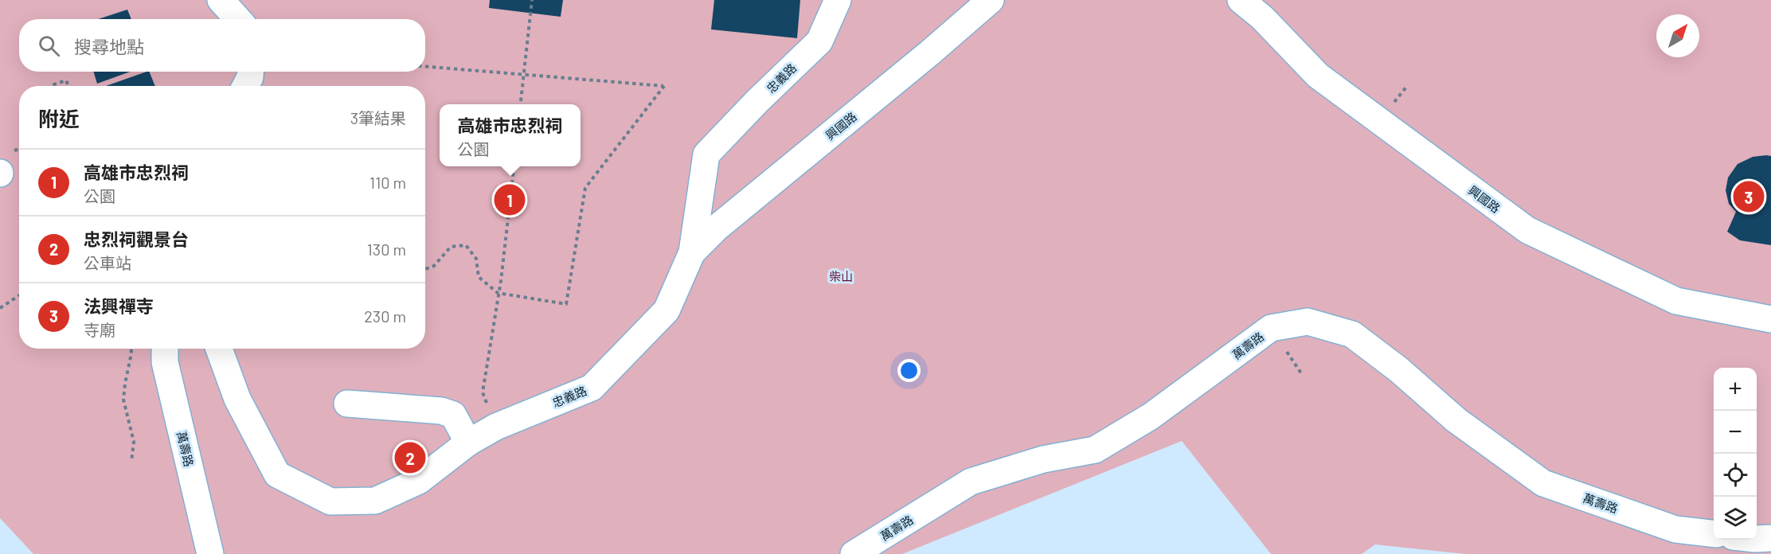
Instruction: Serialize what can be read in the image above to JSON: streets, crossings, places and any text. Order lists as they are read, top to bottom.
{
  "streets": {
    "lane": ["忠義路", "興國路", "萬壽路"]
  },
  "crossings": [
    ["忠義路", "興國路"]
  ],
  "parks": ["柴山"],
  "north": "top right",
  "page": {
    "search": "搜尋地點",
    "heading": ["附近", "3筆結果"],
    "popup": ["高雄市忠烈祠", "公園"],
    "list": [
      {
        "mark": "1",
        "name": "高雄市忠烈祠",
        "note": "公園",
        "value": "110 m"
      },
      {
        "mark": "2",
        "name": "忠烈祠觀景台",
        "note": "公車站",
        "value": "130 m"
      },
      {
        "mark": "3",
        "name": "法興禪寺",
        "note": "寺廟",
        "value": "230 m"
      }
    ],
    "pins": ["3", "1", "2"],
    "map_buttons": ["+", "−"]
  }
}
